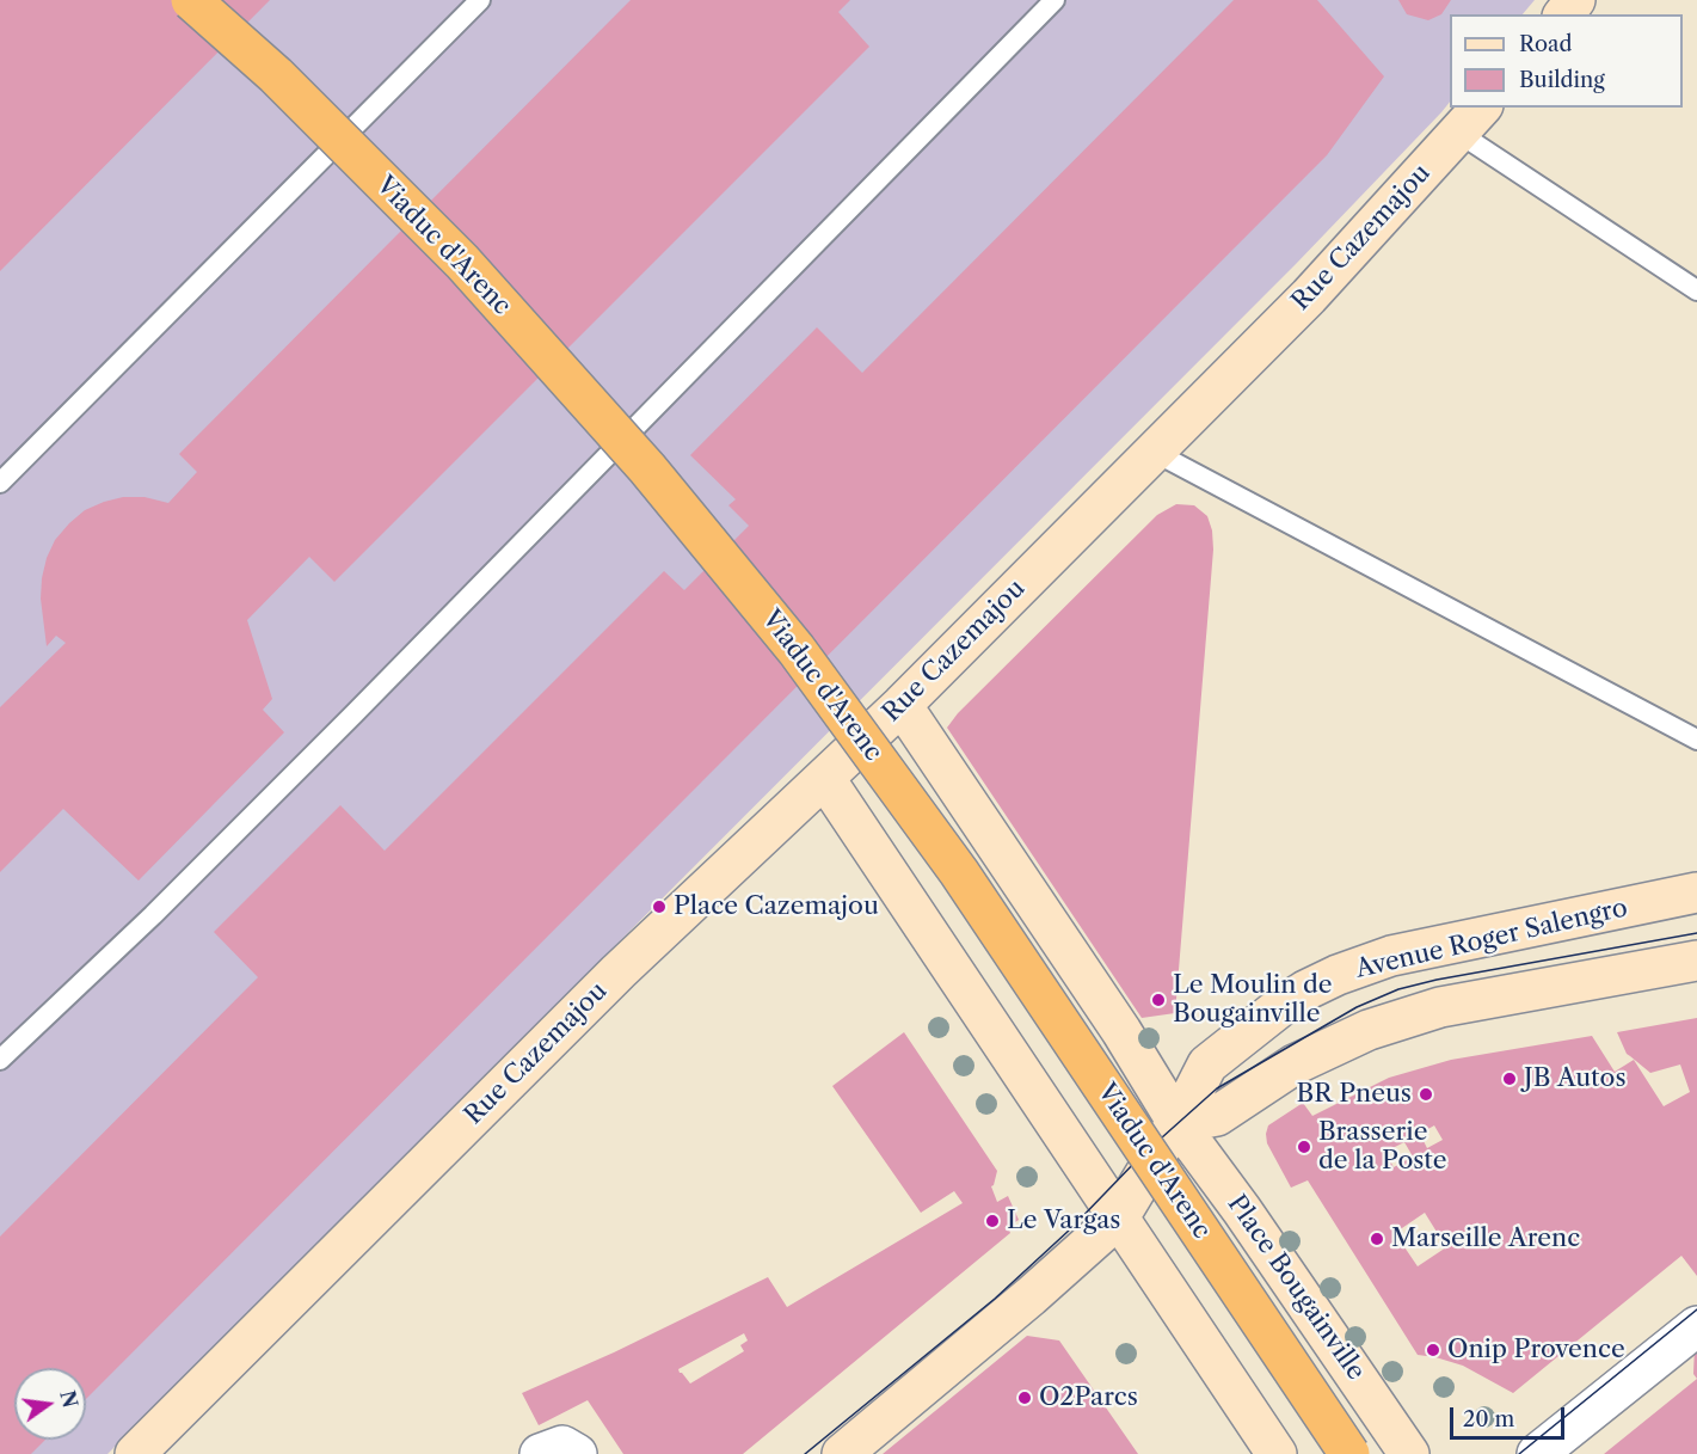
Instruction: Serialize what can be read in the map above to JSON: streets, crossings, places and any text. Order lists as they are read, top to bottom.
{
  "streets": {
    "highway": ["Viaduc d'Arenc"],
    "street": ["Rue Cazemajou", "Avenue Roger Salengro", "Place Bougainville"]
  },
  "crossings": [
    ["Avenue Roger Salengro", "Place Bougainville"]
  ],
  "places": [
    "Place Cazemajou",
    "Le Moulin de Bougainville",
    "JB Autos",
    "BR Pneus",
    "Brasserie de la Poste",
    "Le Vargas",
    "Marseille Arenc",
    "Onip Provence",
    "O2Parcs"
  ],
  "legend": ["Road", "Building"],
  "scale_bar": "20 m",
  "north": "right"
}
